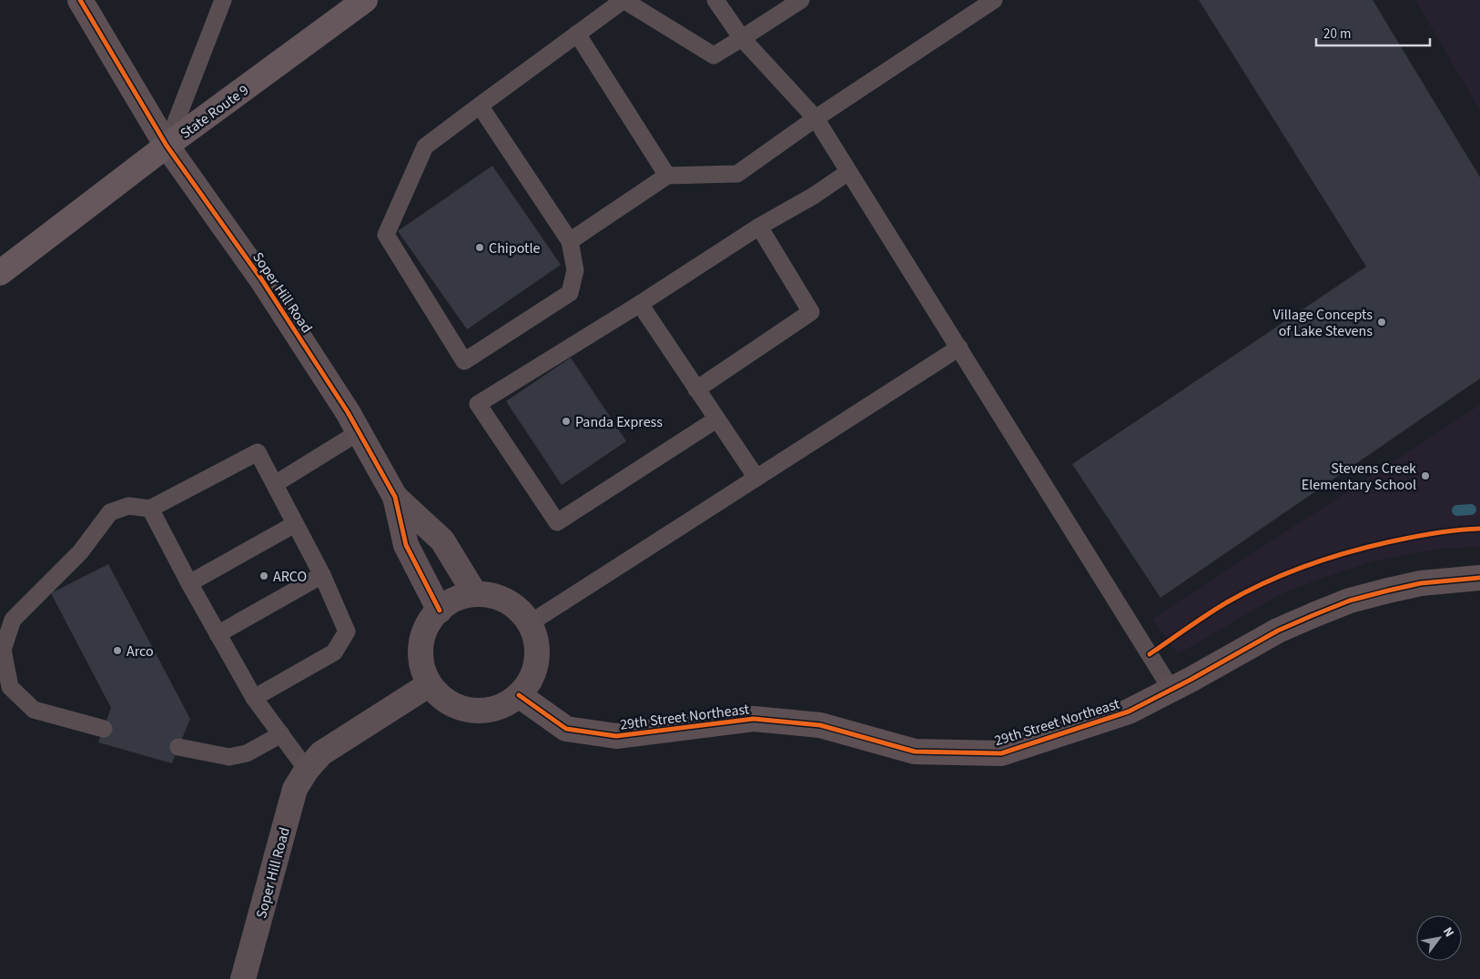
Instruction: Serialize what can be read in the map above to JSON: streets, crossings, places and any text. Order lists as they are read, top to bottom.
{
  "streets": {
    "main road": ["State Route 9"],
    "street": ["Soper Hill Road", "29th Street Northeast"]
  },
  "crossings": [
    ["State Route 9", "Soper Hill Road"],
    ["Soper Hill Road", "29th Street Northeast"]
  ],
  "places": [
    "Chipotle",
    "Village Concepts of Lake Stevens",
    "Panda Express",
    "Stevens Creek Elementary School",
    "ARCO",
    "Arco"
  ],
  "scale_bar": "20 m",
  "north": "top right"
}
